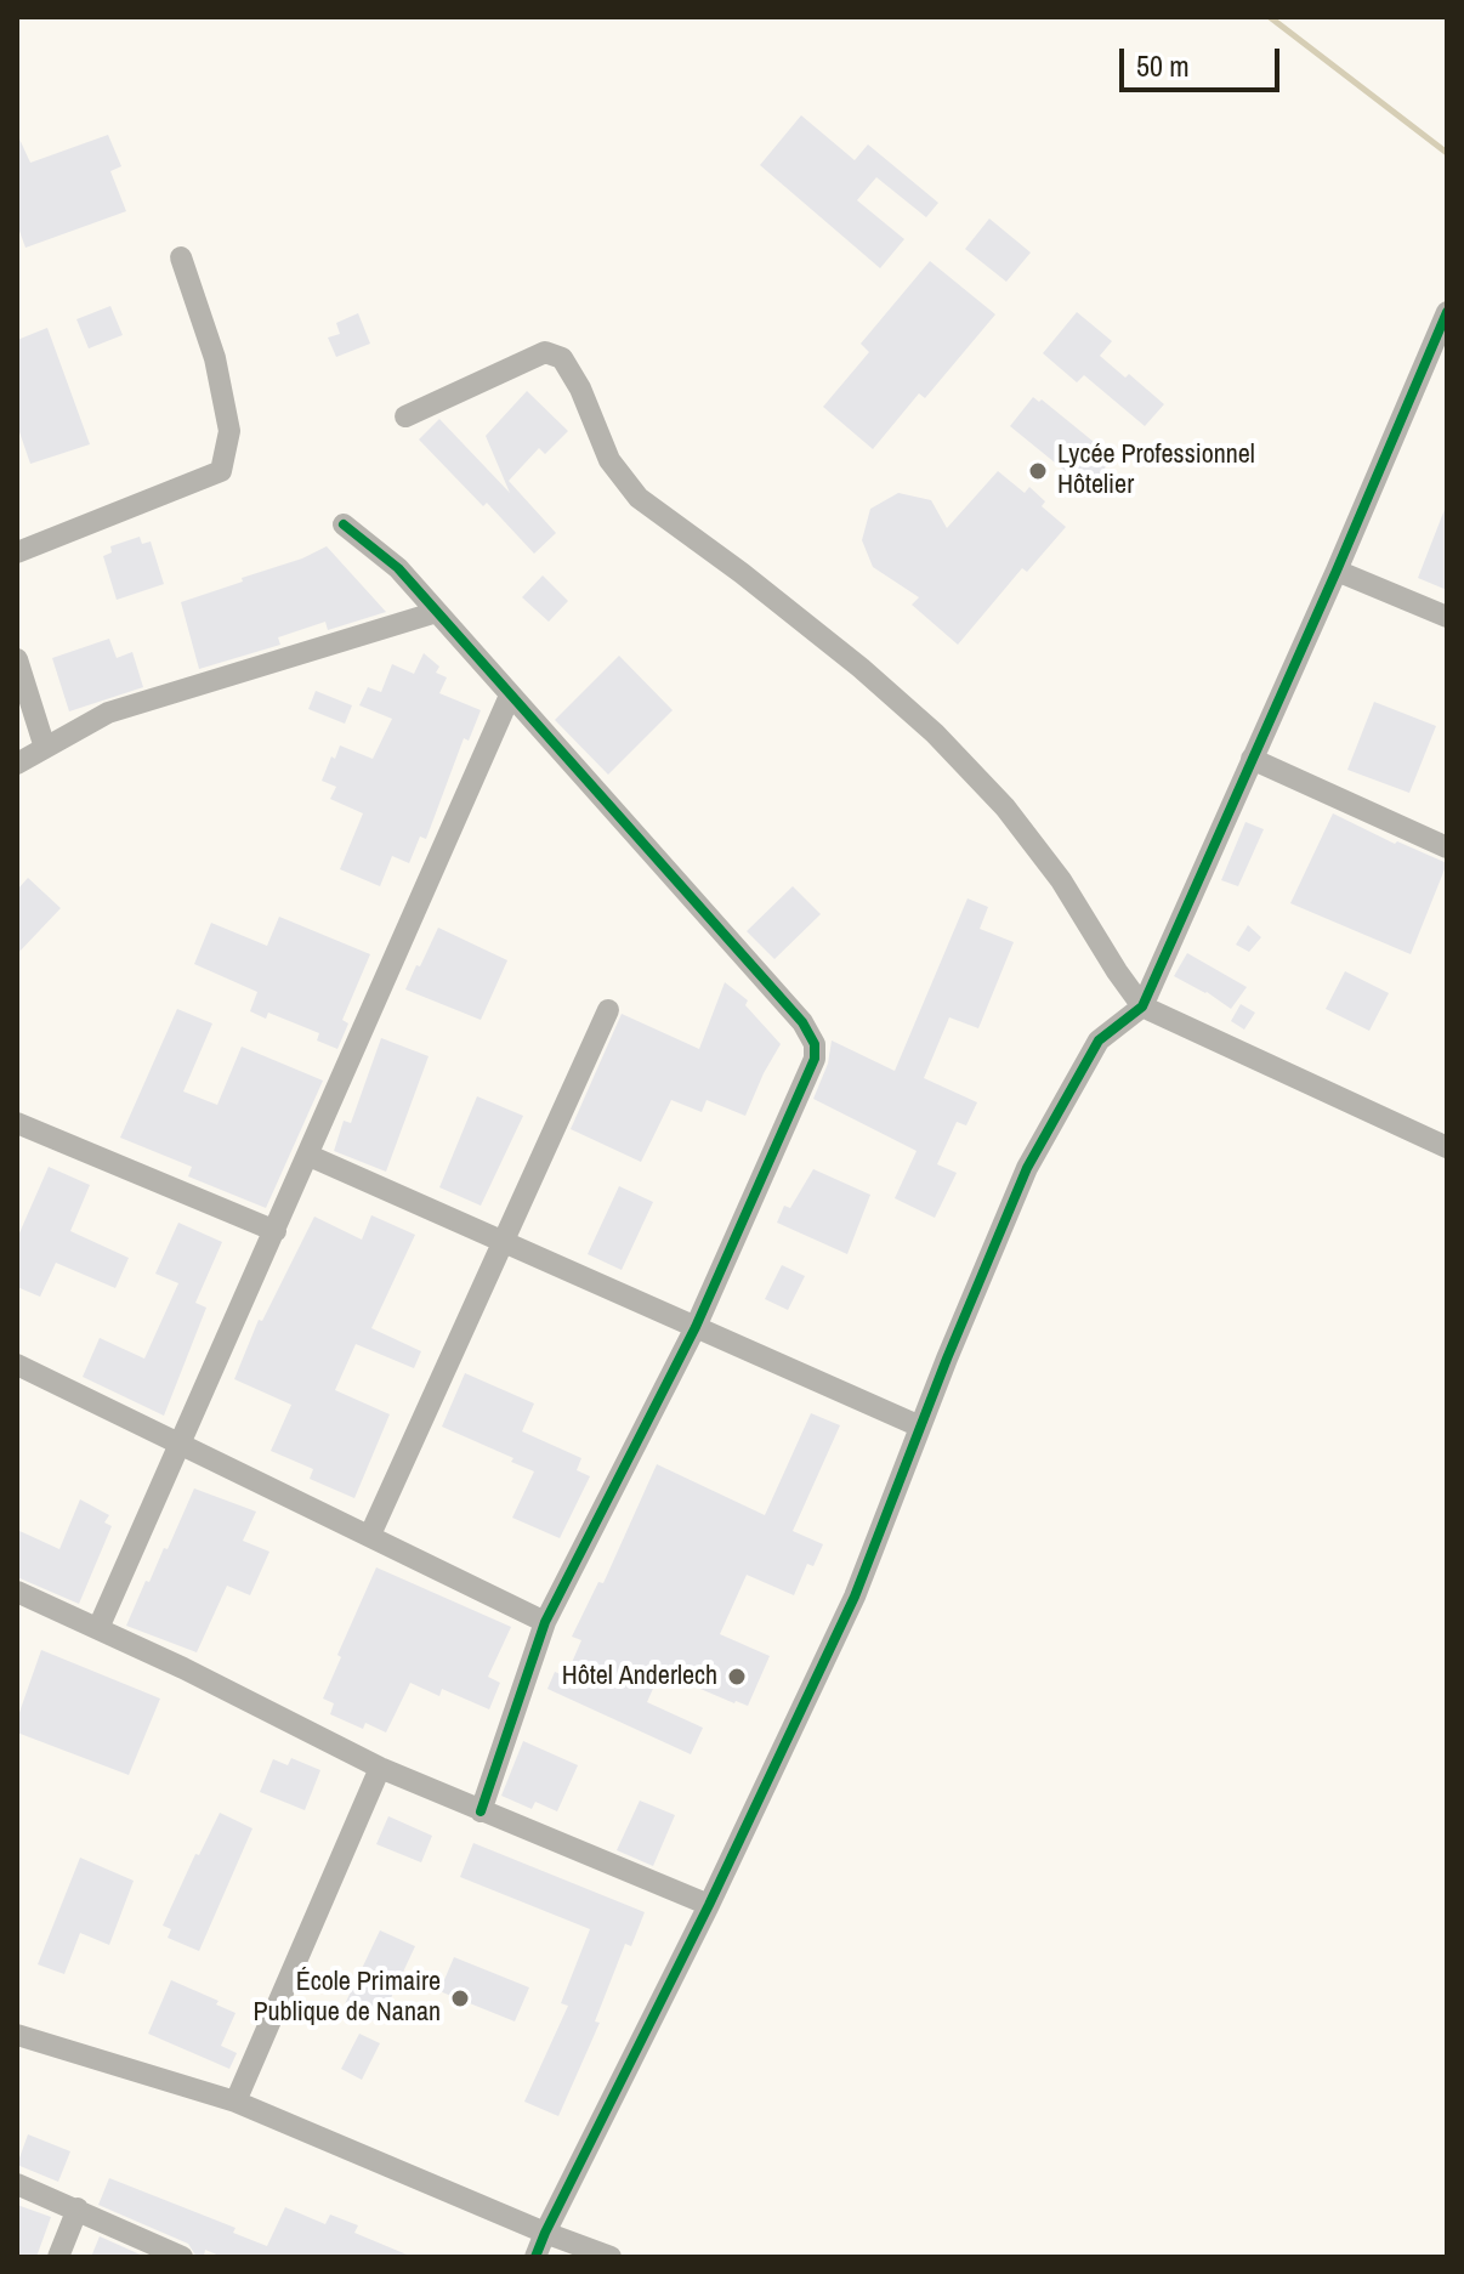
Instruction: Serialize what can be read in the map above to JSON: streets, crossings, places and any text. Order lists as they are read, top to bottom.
{
  "places": ["Lycée Professionnel Hôtelier", "Hôtel Anderlech", "École Primaire Publique de Nanan"],
  "scale_bar": "50 m"
}
